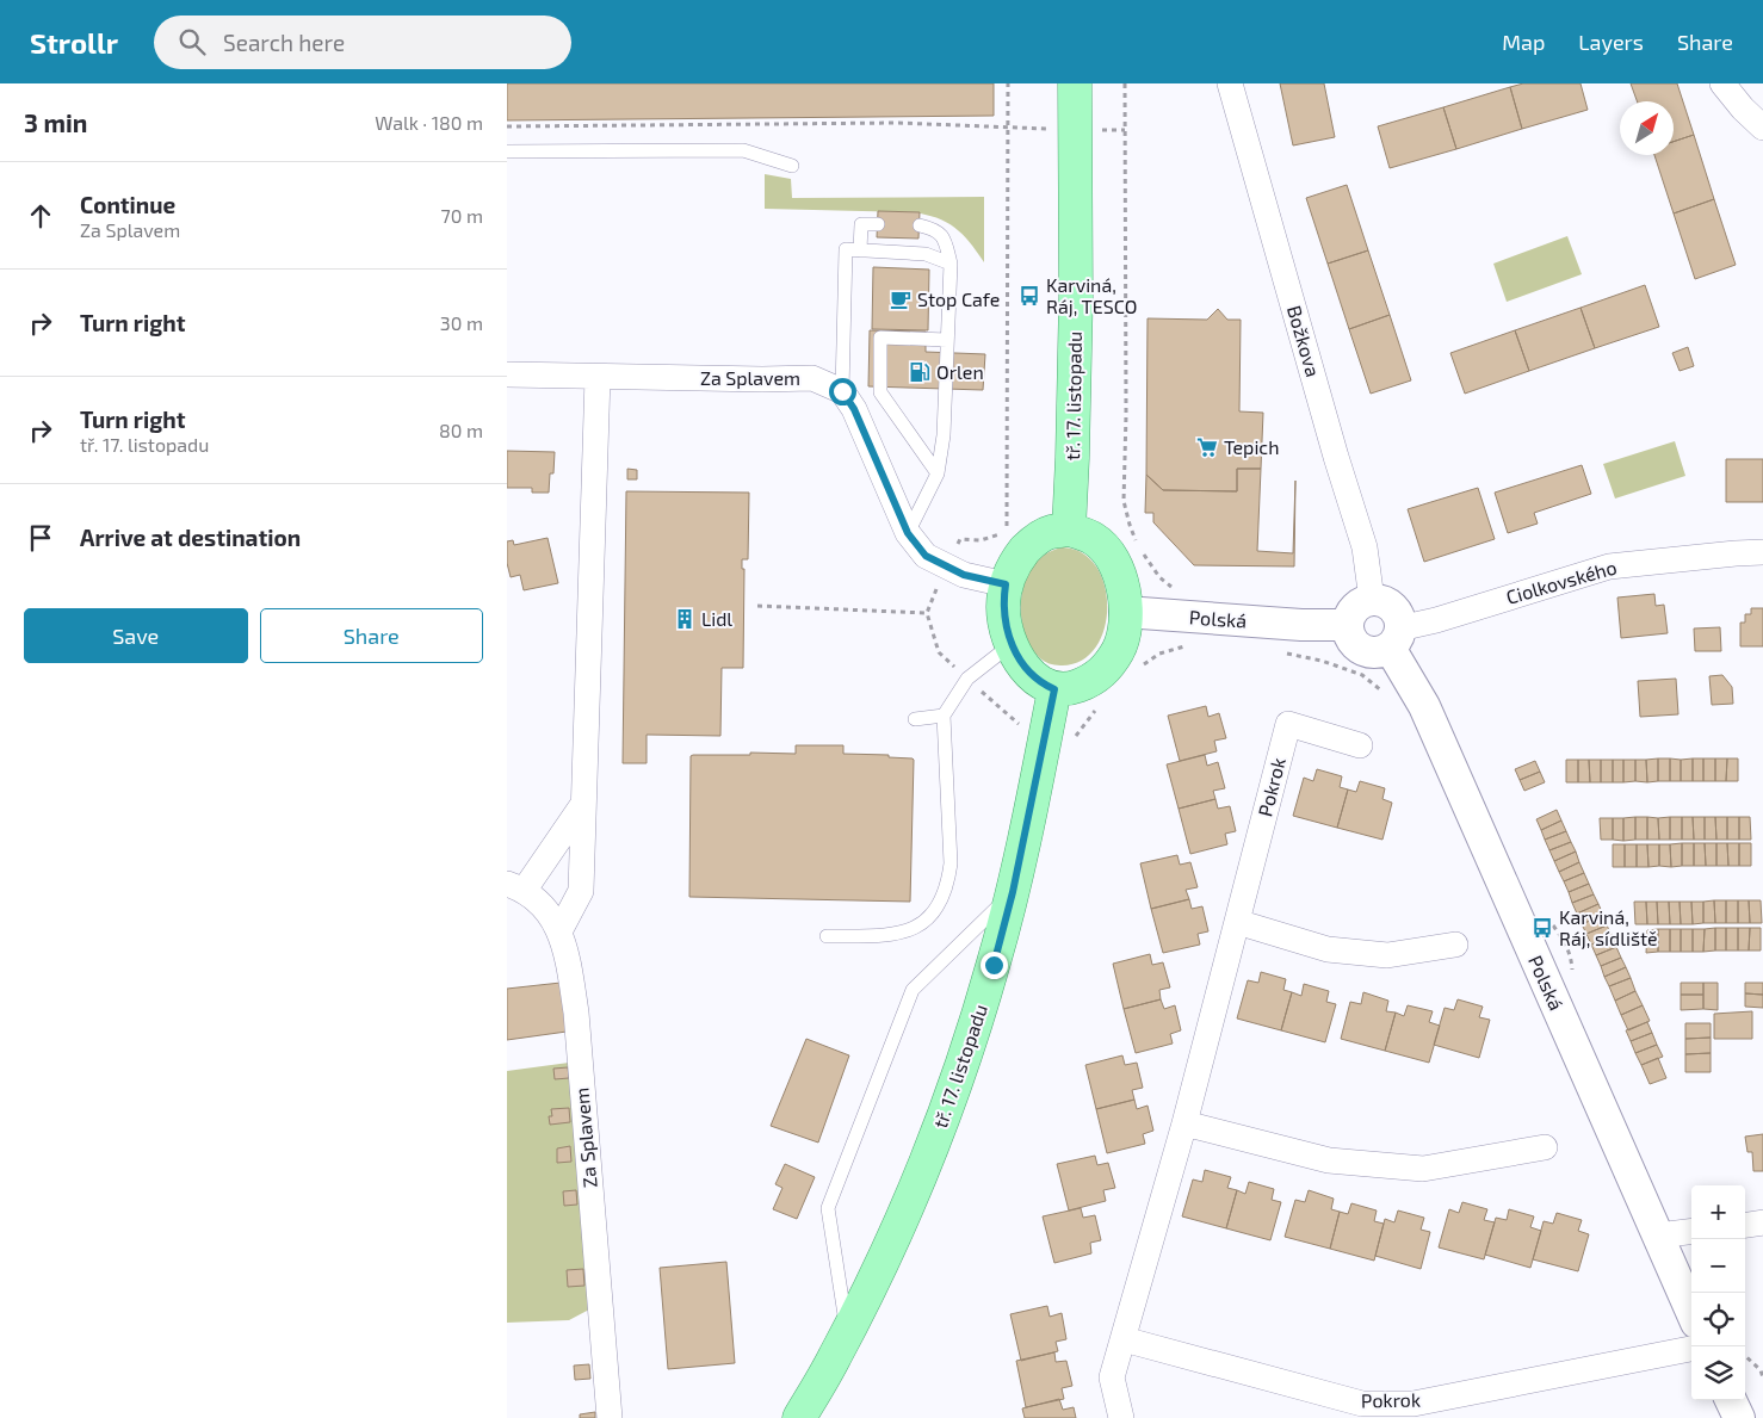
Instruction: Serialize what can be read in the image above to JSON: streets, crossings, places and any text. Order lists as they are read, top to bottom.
{
  "streets": {
    "main road": ["tř. 17. listopadu"],
    "street": [
      "Božkova",
      "Za Splavem",
      "Ciolkovského",
      "Polská",
      "Pokrok"
    ]
  },
  "crossings": [
    ["Božkova", "Ciolkovského"],
    ["Božkova", "Polská"],
    ["tř. 17. listopadu", "Polská"],
    ["Ciolkovského", "Polská"]
  ],
  "places": {
    "bus stop": ["Karviná, Ráj, TESCO", "Karviná, Ráj, sídliště"],
    "cafe": ["Stop Cafe"],
    "fuel station": ["Orlen"],
    "supermarket": ["Tepich"],
    "building": ["Lidl"]
  },
  "north": "top right",
  "page": {
    "header": "Strollr",
    "search": "Search here",
    "nav": ["Map", "Layers", "Share"],
    "heading": ["3 min", "Walk · 180 m"],
    "list": [
      ["Continue", "Za Splavem", "70 m"],
      ["Turn right", "30 m"],
      ["Turn right", "tř. 17. listopadu", "80 m"],
      "Arrive at destination"
    ],
    "buttons": ["Save", "Share"],
    "map_buttons": ["+", "−"]
  }
}
